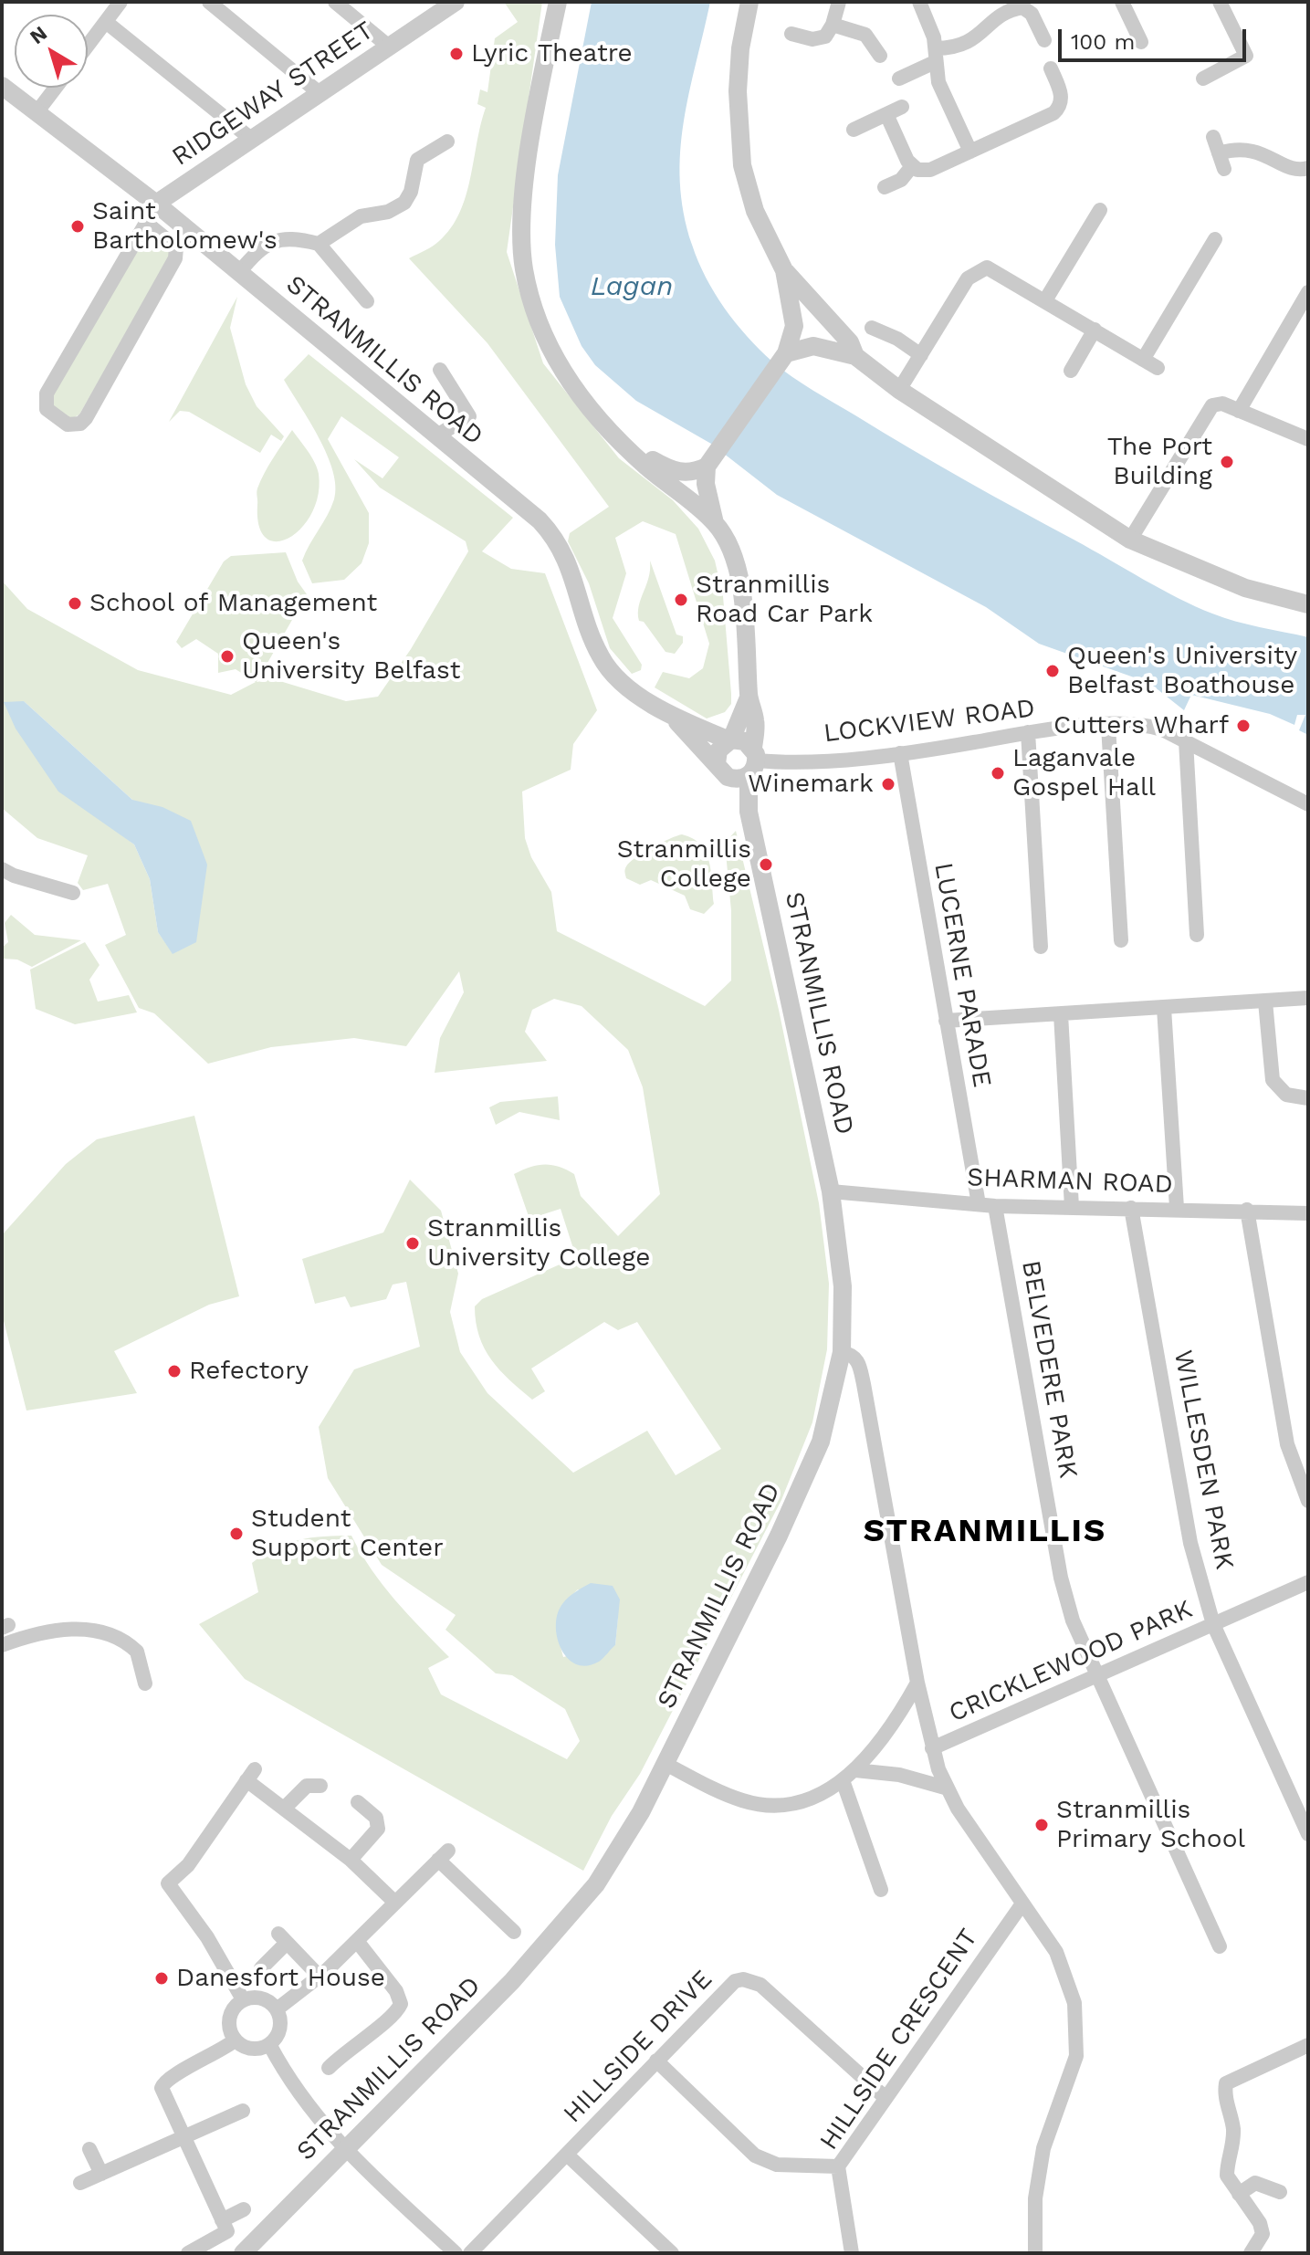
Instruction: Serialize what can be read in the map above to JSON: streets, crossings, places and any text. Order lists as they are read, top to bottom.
{
  "streets": {
    "street": [
      "RIDGEWAY STREET",
      "STRANMILLIS ROAD",
      "LOCKVIEW ROAD",
      "LUCERNE PARADE",
      "SHARMAN ROAD",
      "BELVEDERE PARK",
      "WILLESDEN PARK",
      "CRICKLEWOOD PARK",
      "HILLSIDE CRESCENT",
      "HILLSIDE DRIVE"
    ]
  },
  "crossings": [
    ["RIDGEWAY STREET", "STRANMILLIS ROAD"],
    ["STRANMILLIS ROAD", "LOCKVIEW ROAD"],
    ["STRANMILLIS ROAD", "SHARMAN ROAD"],
    ["LOCKVIEW ROAD", "LUCERNE PARADE"],
    ["LUCERNE PARADE", "SHARMAN ROAD"],
    ["SHARMAN ROAD", "BELVEDERE PARK"],
    ["SHARMAN ROAD", "WILLESDEN PARK"],
    ["BELVEDERE PARK", "CRICKLEWOOD PARK"],
    ["WILLESDEN PARK", "CRICKLEWOOD PARK"],
    ["HILLSIDE CRESCENT", "HILLSIDE DRIVE"]
  ],
  "districts": ["STRANMILLIS"],
  "water": ["Lagan"],
  "places": [
    "Lyric Theatre",
    "Saint Bartholomew's",
    "The Port Building",
    "Stranmillis Road Car Park",
    "School of Management",
    "Queen's University Belfast",
    "Queen's University Belfast Boathouse",
    "Cutters Wharf",
    "Laganvale Gospel Hall",
    "Winemark",
    "Stranmillis College",
    "Stranmillis University College",
    "Refectory",
    "Student Support Center",
    "Stranmillis Primary School",
    "Danesfort House"
  ],
  "scale_bar": "100 m",
  "north": "top left"
}
